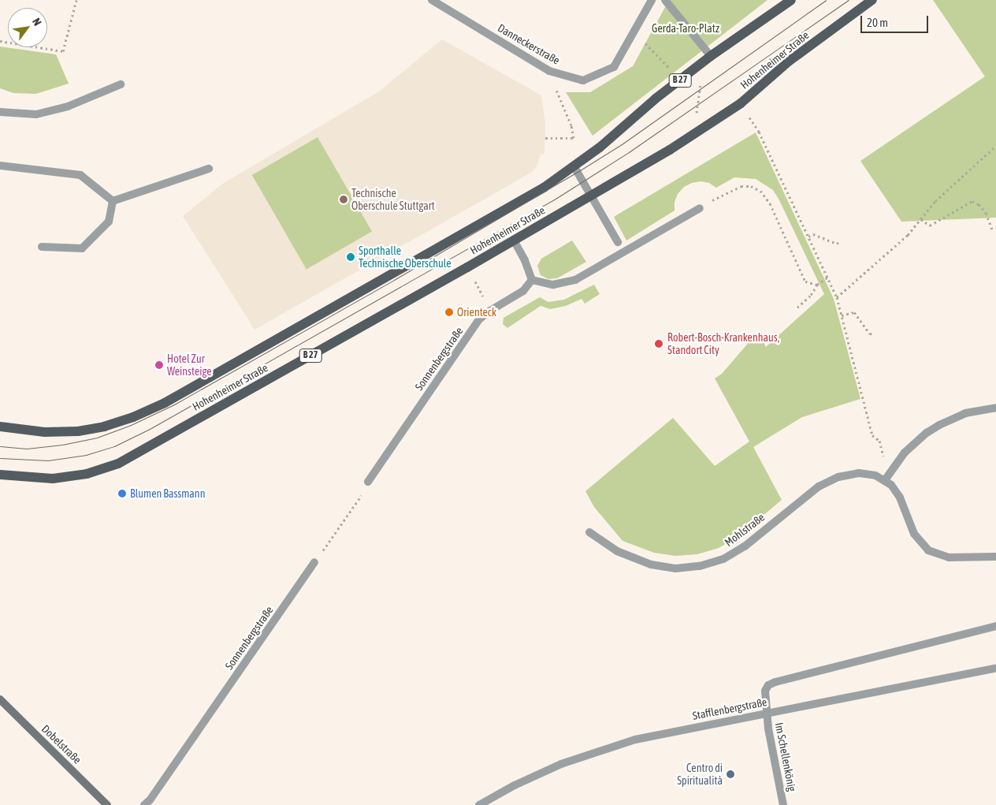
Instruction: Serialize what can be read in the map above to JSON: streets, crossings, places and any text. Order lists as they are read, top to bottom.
{
  "streets": {
    "main road": ["Hohenheimer Straße", "B 27"],
    "street": [
      "Danneckerstraße",
      "Sonnenbergstraße",
      "Mohlstraße",
      "Stafflenbergstraße",
      "Dobelstraße",
      "Im Schellenkönig"
    ]
  },
  "crossings": [
    ["Stafflenbergstraße", "Im Schellenkönig"]
  ],
  "parks": ["Gerda-Taro-Platz"],
  "places": [
    "Technische Oberschule Stuttgart",
    "Sporthalle Technische Oberschule",
    "Orienteck",
    "Robert-Bosch-Krankenhaus, Standort City",
    "Hotel Zur Weinsteige",
    "Blumen Bassmann",
    "Centro di Spiritualità"
  ],
  "scale_bar": "20 m",
  "north": "top right"
}
